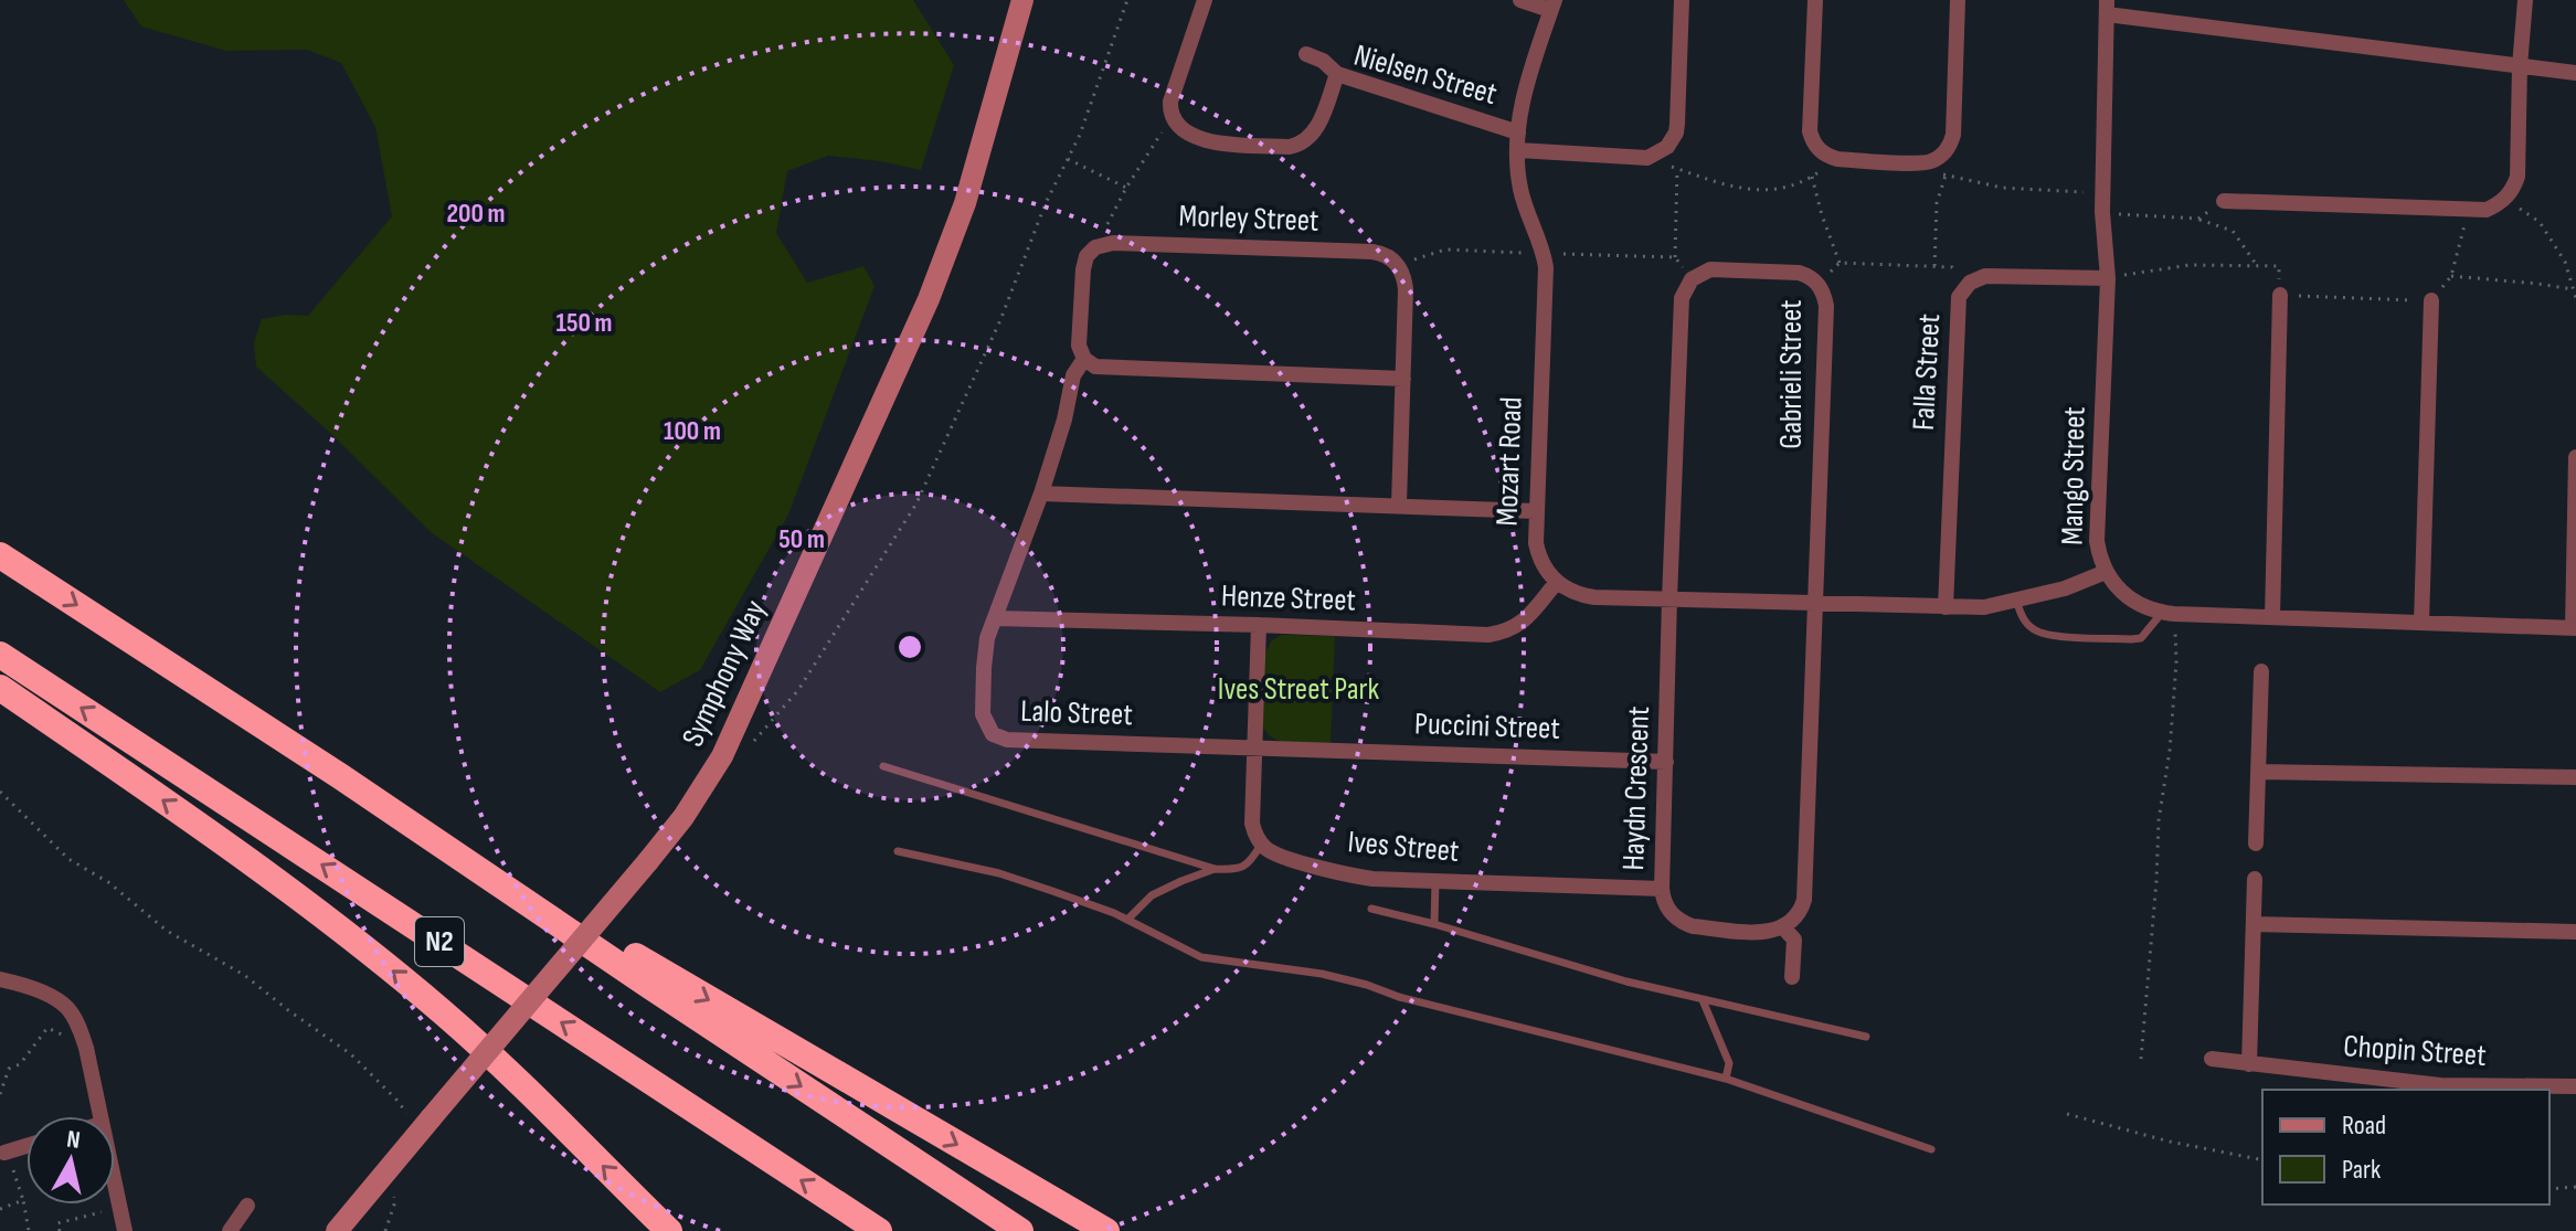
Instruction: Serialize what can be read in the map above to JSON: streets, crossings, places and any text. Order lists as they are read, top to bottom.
{
  "streets": {
    "highway": ["N2"],
    "main road": ["Symphony Way"],
    "street": [
      "Nielsen Street",
      "Morley Street",
      "Falla Street",
      "Gabrieli Street",
      "Mozart Road",
      "Mango Street",
      "Henze Street",
      "Lalo Street",
      "Puccini Street",
      "Haydn Crescent",
      "Ives Street",
      "Chopin Street"
    ]
  },
  "crossings": [
    ["Nielsen Street", "Mozart Road"],
    ["Falla Street", "Mango Street"],
    ["Gabrieli Street", "Haydn Crescent"],
    ["Mozart Road", "Henze Street"],
    ["Henze Street", "Lalo Street"],
    ["Lalo Street", "Puccini Street"],
    ["Puccini Street", "Haydn Crescent"],
    ["Haydn Crescent", "Ives Street"]
  ],
  "parks": ["Ives Street Park"],
  "legend": ["Road", "Park"],
  "north": "top",
  "rings": [
    "200 m",
    "150 m",
    "100 m",
    "50 m"
  ]
}
